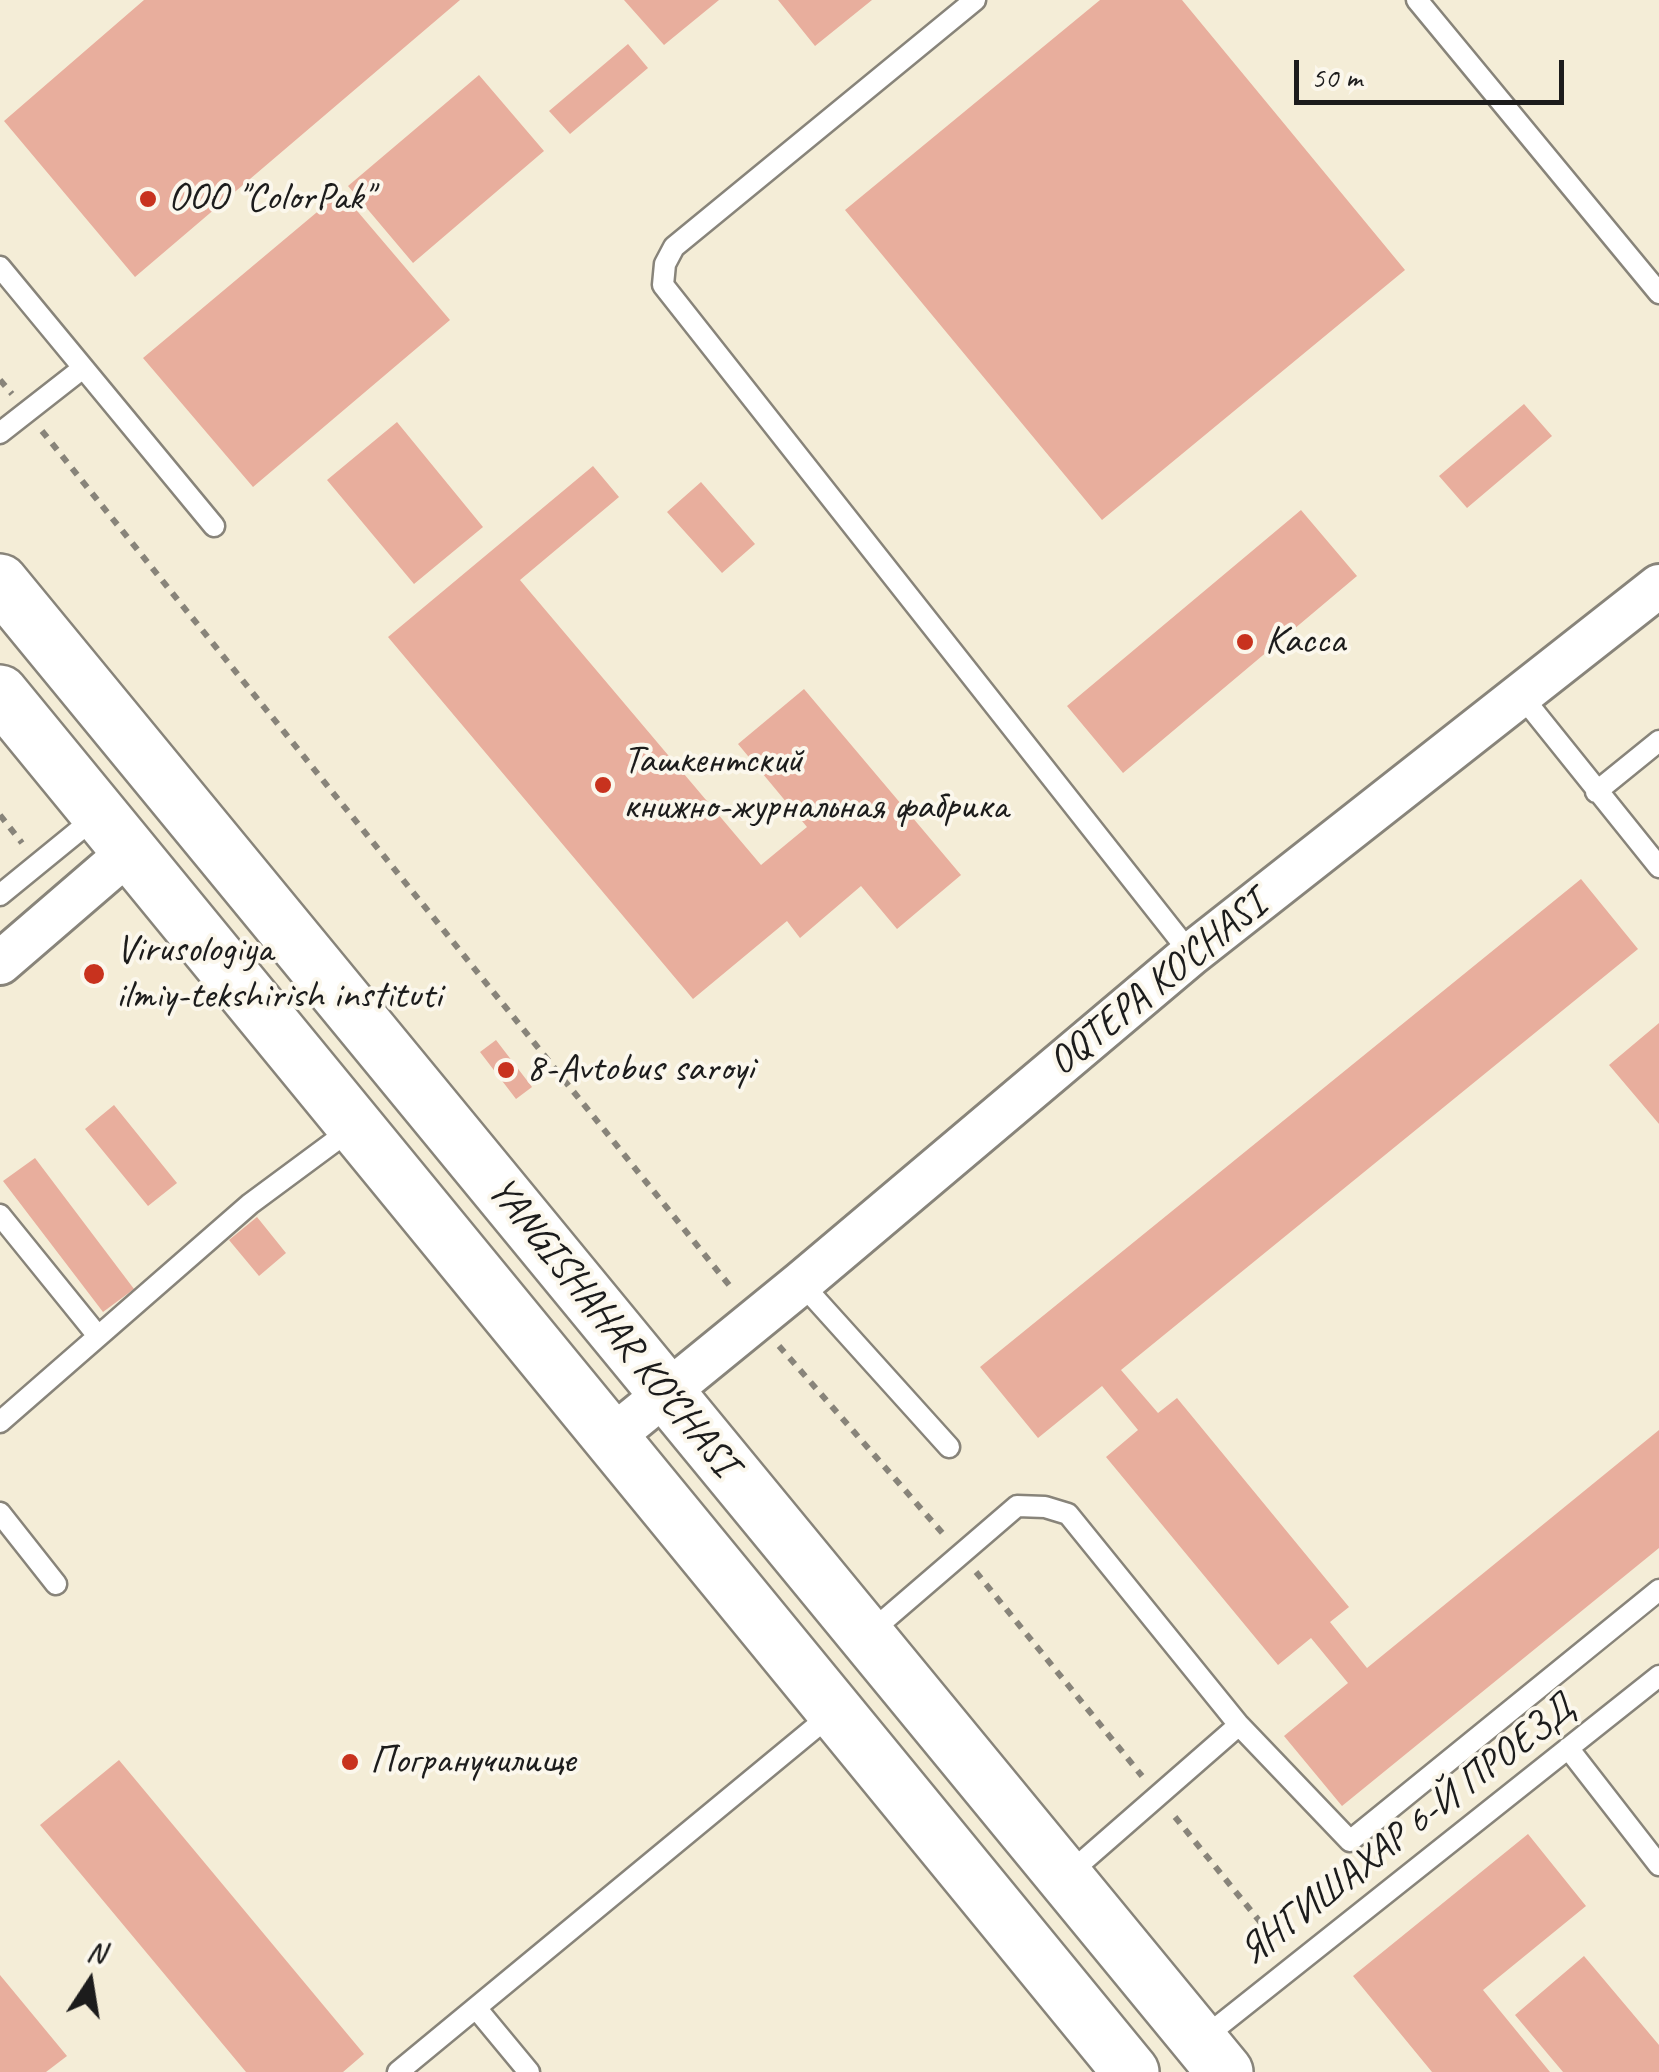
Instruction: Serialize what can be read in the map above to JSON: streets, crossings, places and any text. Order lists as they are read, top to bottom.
{
  "streets": {
    "main road": ["YANGISHAHAR KO‘CHASI"],
    "street": ["OQTEPA KO'CHASI"],
    "lane": ["ЯНГИШАХАР 6-Й ПРОЕЗД"]
  },
  "crossings": [
    ["OQTEPA KO'CHASI", "YANGISHAHAR KO‘CHASI"],
    ["YANGISHAHAR KO‘CHASI", "ЯНГИШАХАР 6-Й ПРОЕЗД"]
  ],
  "places": [
    "OOO \"ColorPak\"",
    "Касса",
    "Ташкентский книжно-журнальная фабрика",
    "Virusologiya ilmiy-tekshirish instituti",
    "8-Avtobus saroyi",
    "Погранучилище"
  ],
  "scale_bar": "50 m",
  "north": "top"
}
